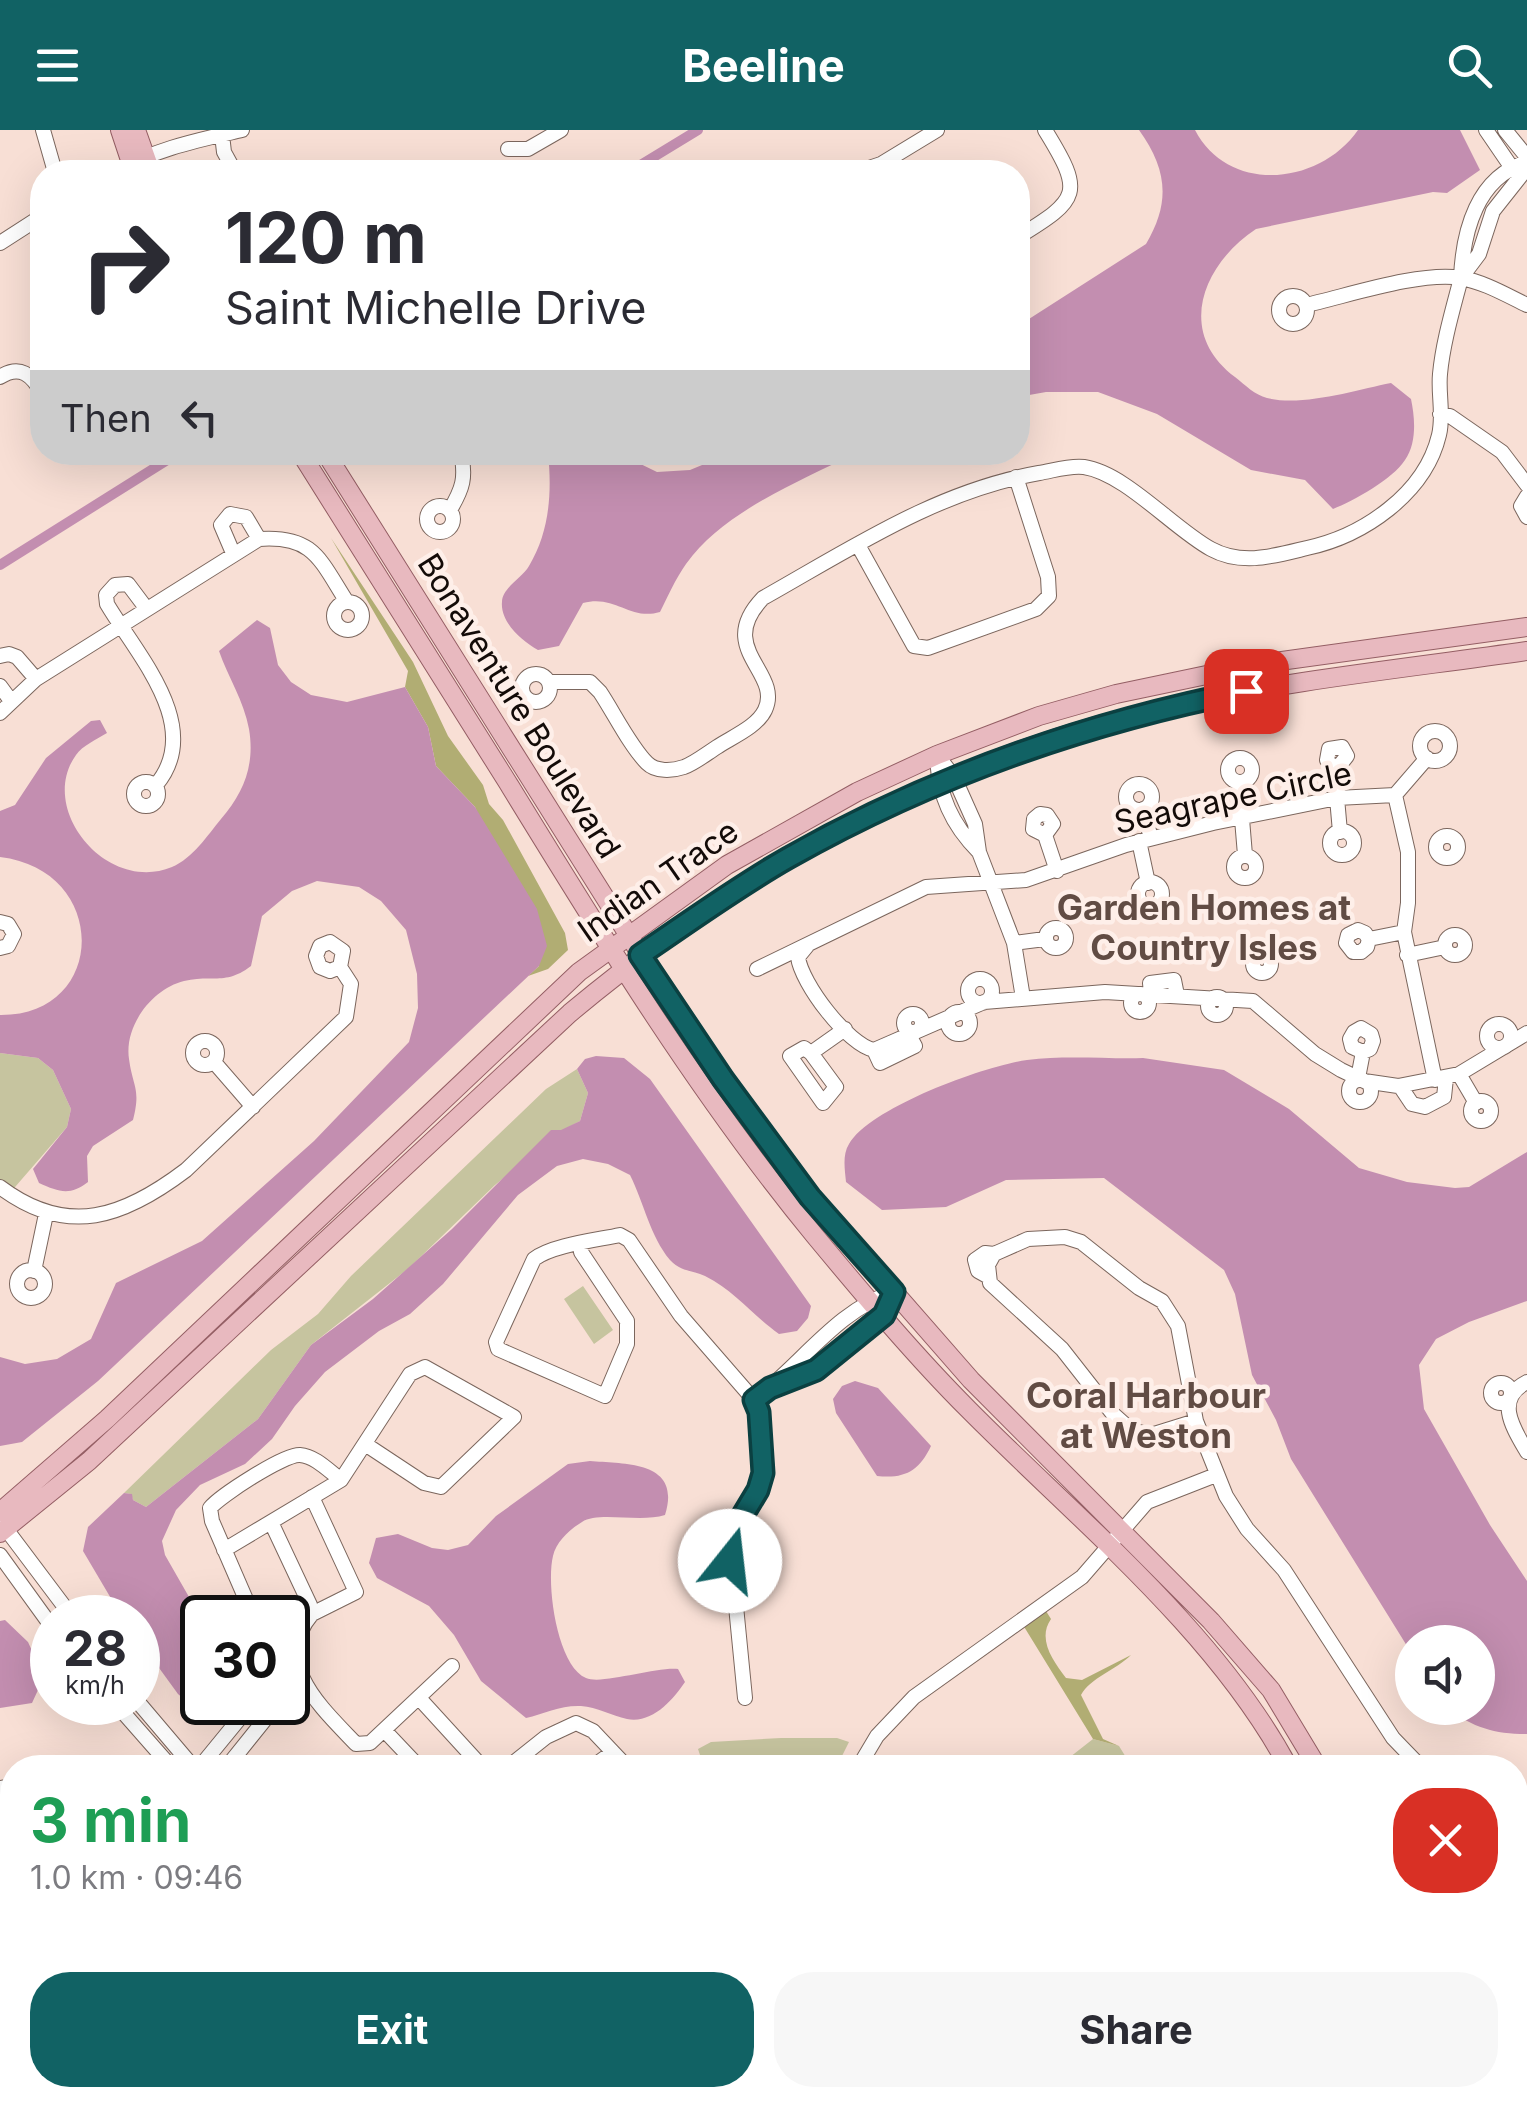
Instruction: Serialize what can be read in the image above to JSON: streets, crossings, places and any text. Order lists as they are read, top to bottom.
{
  "streets": {
    "main road": ["Bonaventure Boulevard", "Indian Trace"],
    "street": ["Seagrape Circle"]
  },
  "crossings": [
    ["Bonaventure Boulevard", "Indian Trace"]
  ],
  "districts": ["Garden Homes at Country Isles", "Coral Harbour at Weston"],
  "page": {
    "header": "Beeline",
    "turn": ["120 m", "Saint Michelle Drive"],
    "then": "Then",
    "speed": "28 km/h",
    "limit": "30",
    "heading": ["3 min", "1.0 km · 09:46"],
    "buttons": ["Exit", "Share"]
  }
}
